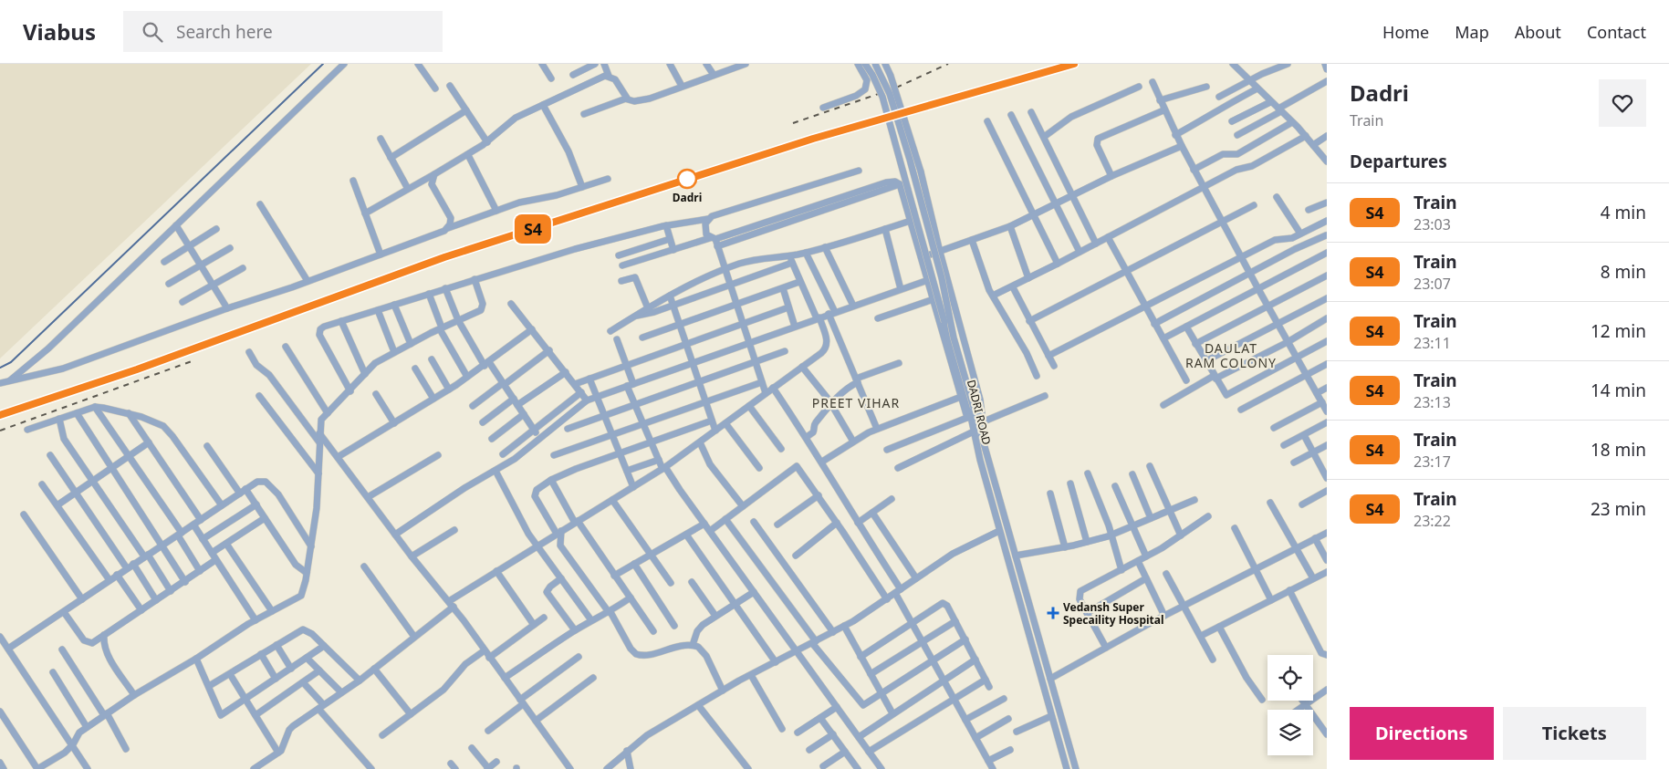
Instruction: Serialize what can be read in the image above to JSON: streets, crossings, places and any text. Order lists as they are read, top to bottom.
{
  "streets": {
    "street": ["DADRI ROAD"]
  },
  "districts": ["DAULAT RAM COLONY", "PREET VIHAR"],
  "places": {
    "other": ["Dadri"],
    "health": ["Vedansh Super Specaility Hospital"]
  },
  "page": {
    "header": "Viabus",
    "search": "Search here",
    "nav": [
      "Home",
      "Map",
      "About",
      "Contact"
    ],
    "on_map": "S4",
    "heading": [
      ["Dadri", "Train"],
      "Departures"
    ],
    "list": [
      {
        "mark": "S4",
        "name": "Train",
        "note": "23:03",
        "value": "4 min"
      },
      {
        "mark": "S4",
        "name": "Train",
        "note": "23:07",
        "value": "8 min"
      },
      {
        "mark": "S4",
        "name": "Train",
        "note": "23:11",
        "value": "12 min"
      },
      {
        "mark": "S4",
        "name": "Train",
        "note": "23:13",
        "value": "14 min"
      },
      {
        "mark": "S4",
        "name": "Train",
        "note": "23:17",
        "value": "18 min"
      },
      {
        "mark": "S4",
        "name": "Train",
        "note": "23:22",
        "value": "23 min"
      }
    ],
    "buttons": ["Directions", "Tickets"]
  }
}
